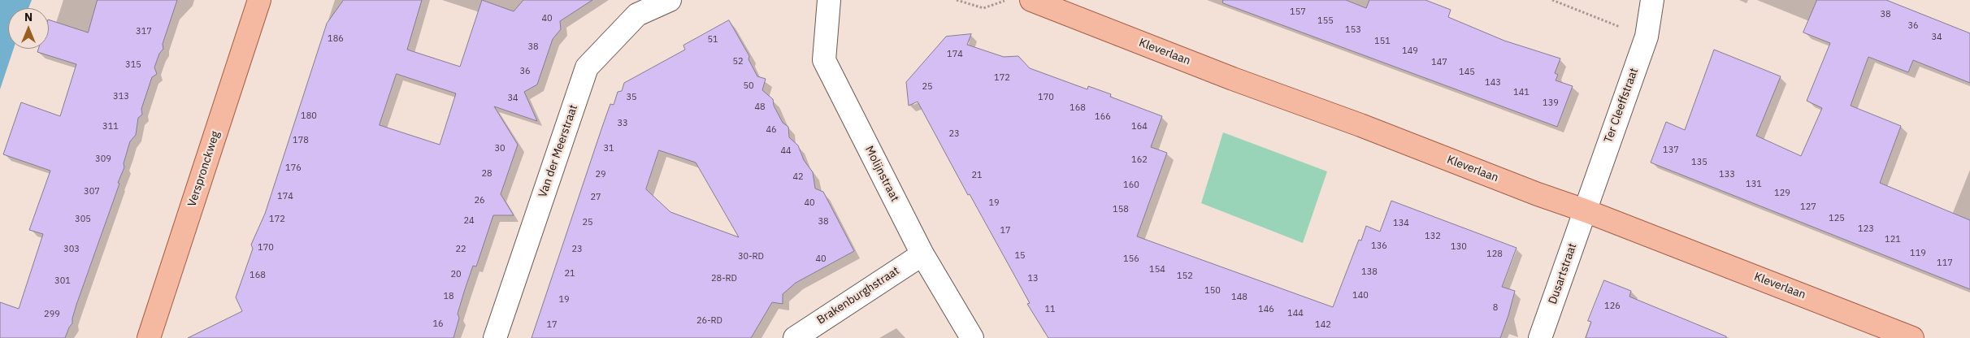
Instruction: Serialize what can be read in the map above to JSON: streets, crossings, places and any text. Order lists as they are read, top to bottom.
{
  "streets": {
    "main road": ["Kleverlaan", "Verspronckweg"],
    "street": [
      "Ter Cleeffstraat",
      "Van der Meerstraat",
      "Molijnstraat",
      "Dusartstraat",
      "Brakenburghstraat"
    ]
  },
  "crossings": [
    ["Kleverlaan", "Ter Cleeffstraat"],
    ["Kleverlaan", "Dusartstraat"],
    ["Ter Cleeffstraat", "Dusartstraat"],
    ["Molijnstraat", "Brakenburghstraat"]
  ],
  "house_numbers": [
    "157",
    "38",
    "40",
    "155",
    "36",
    "153",
    "317",
    "34",
    "186",
    "51",
    "151",
    "38",
    "149",
    "174",
    "52",
    "147",
    "315",
    "36",
    "145",
    "172",
    "143",
    "50",
    "25",
    "141",
    "313",
    "35",
    "170",
    "34",
    "139",
    "48",
    "168",
    "180",
    "166",
    "33",
    "311",
    "164",
    "46",
    "23",
    "178",
    "30",
    "31",
    "137",
    "44",
    "309",
    "162",
    "135",
    "176",
    "28",
    "29",
    "133",
    "21",
    "42",
    "131",
    "160",
    "307",
    "129",
    "174",
    "27",
    "26",
    "40",
    "19",
    "127",
    "158",
    "125",
    "305",
    "172",
    "24",
    "38",
    "25",
    "134",
    "123",
    "17",
    "132",
    "121",
    "136",
    "130",
    "170",
    "303",
    "22",
    "23",
    "119",
    "128",
    "15",
    "30-RD",
    "40",
    "156",
    "117",
    "154",
    "138",
    "21",
    "20",
    "168",
    "152",
    "28-RD",
    "13",
    "301",
    "150",
    "140",
    "18",
    "148",
    "19",
    "126",
    "8",
    "11",
    "146",
    "144",
    "299",
    "26-RD",
    "16",
    "17",
    "142"
  ],
  "north": "top"
}
